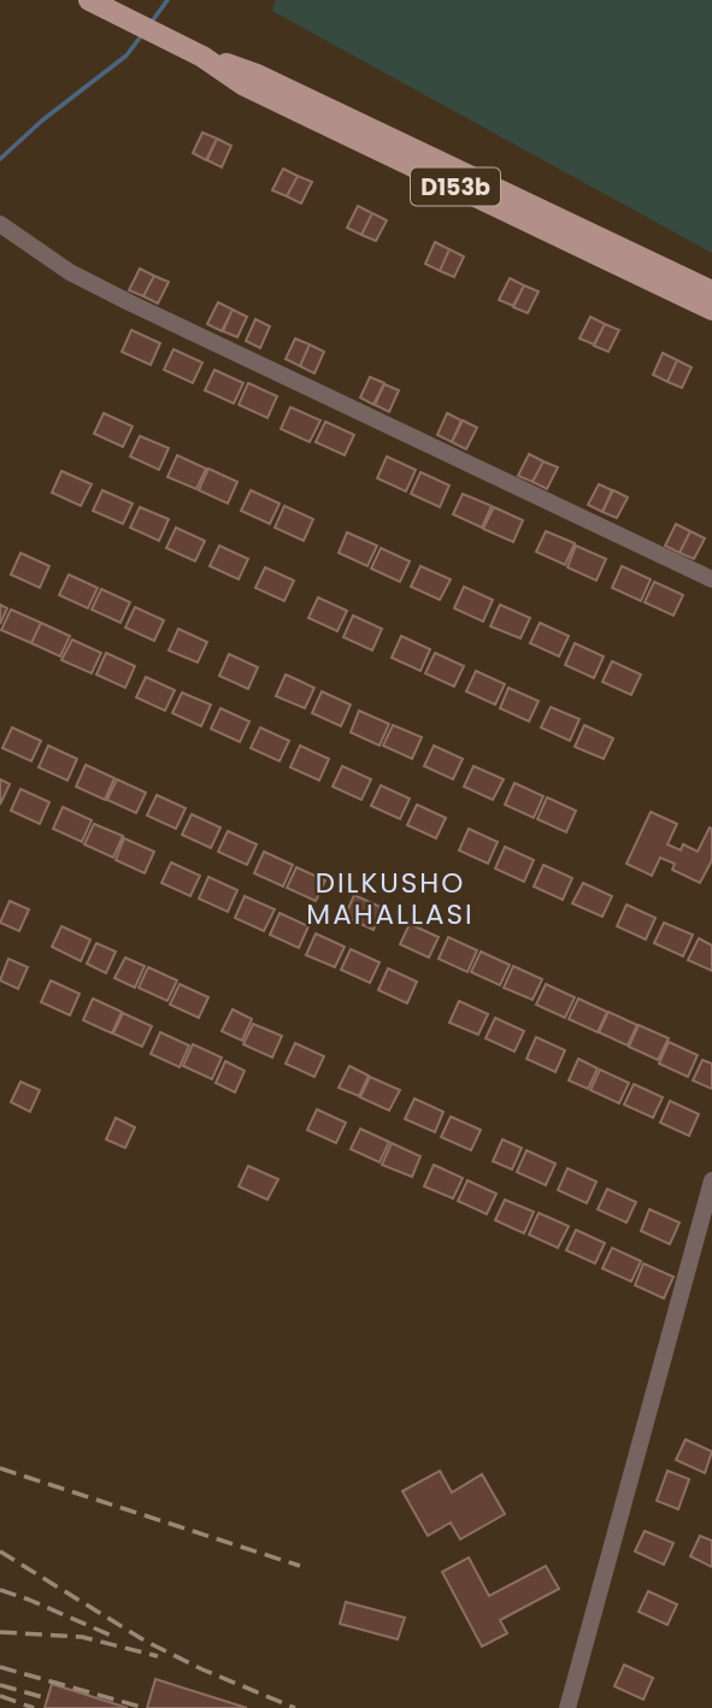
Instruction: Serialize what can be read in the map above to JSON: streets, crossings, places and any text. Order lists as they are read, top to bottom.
{
  "streets": {
    "main road": ["D153b"]
  },
  "districts": ["DILKUSHO MAHALLASI"]
}
